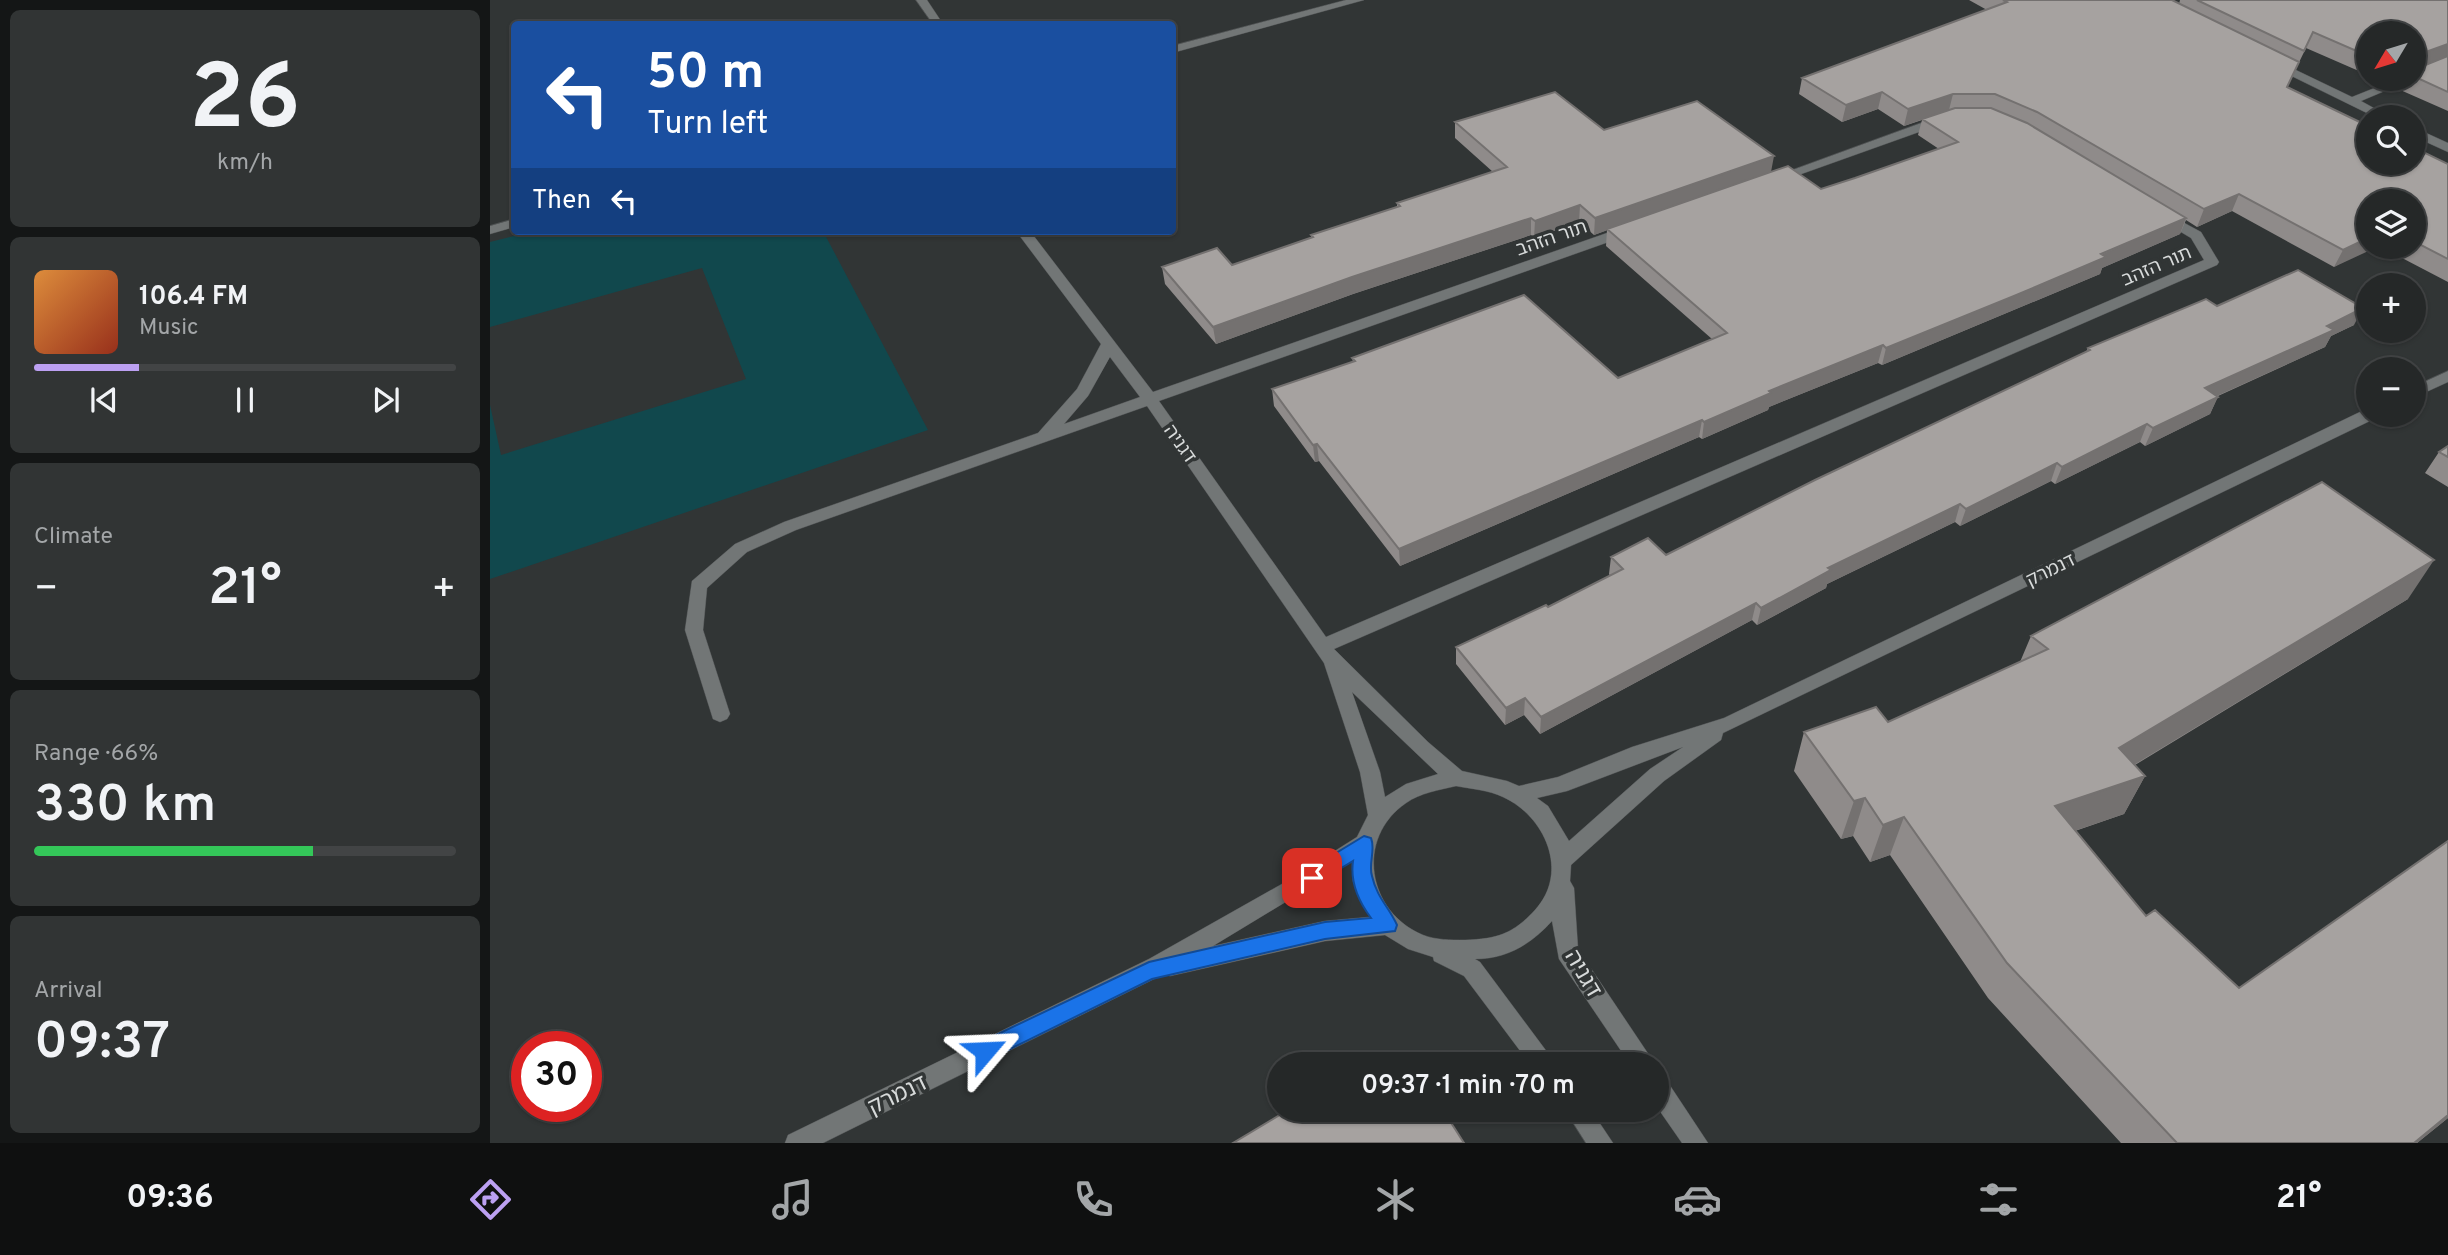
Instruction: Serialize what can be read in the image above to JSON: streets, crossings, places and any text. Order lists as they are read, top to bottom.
{
  "streets": {
    "street": ["תור הזהב", "דגניה", "דנמרק"]
  },
  "crossings": [
    ["תור הזהב", "דגניה"],
    ["דגניה", "דנמרק"]
  ],
  "north": "bottom left",
  "page": {
    "tile": [
      ["26", "km/h"],
      "Climate",
      ["Range · 66%", "330 km"],
      ["Arrival", "09:37"]
    ],
    "map_buttons": ["+", "−"],
    "turn": ["50 m", "Turn left"],
    "then": "Then",
    "song": ["106.4 FM", "Music"],
    "heat": ["−", "21°", "+"],
    "limit": "30",
    "trip": "09:37 · 1 min · 70 m",
    "tabs": ["09:36", "21°"]
  }
}
